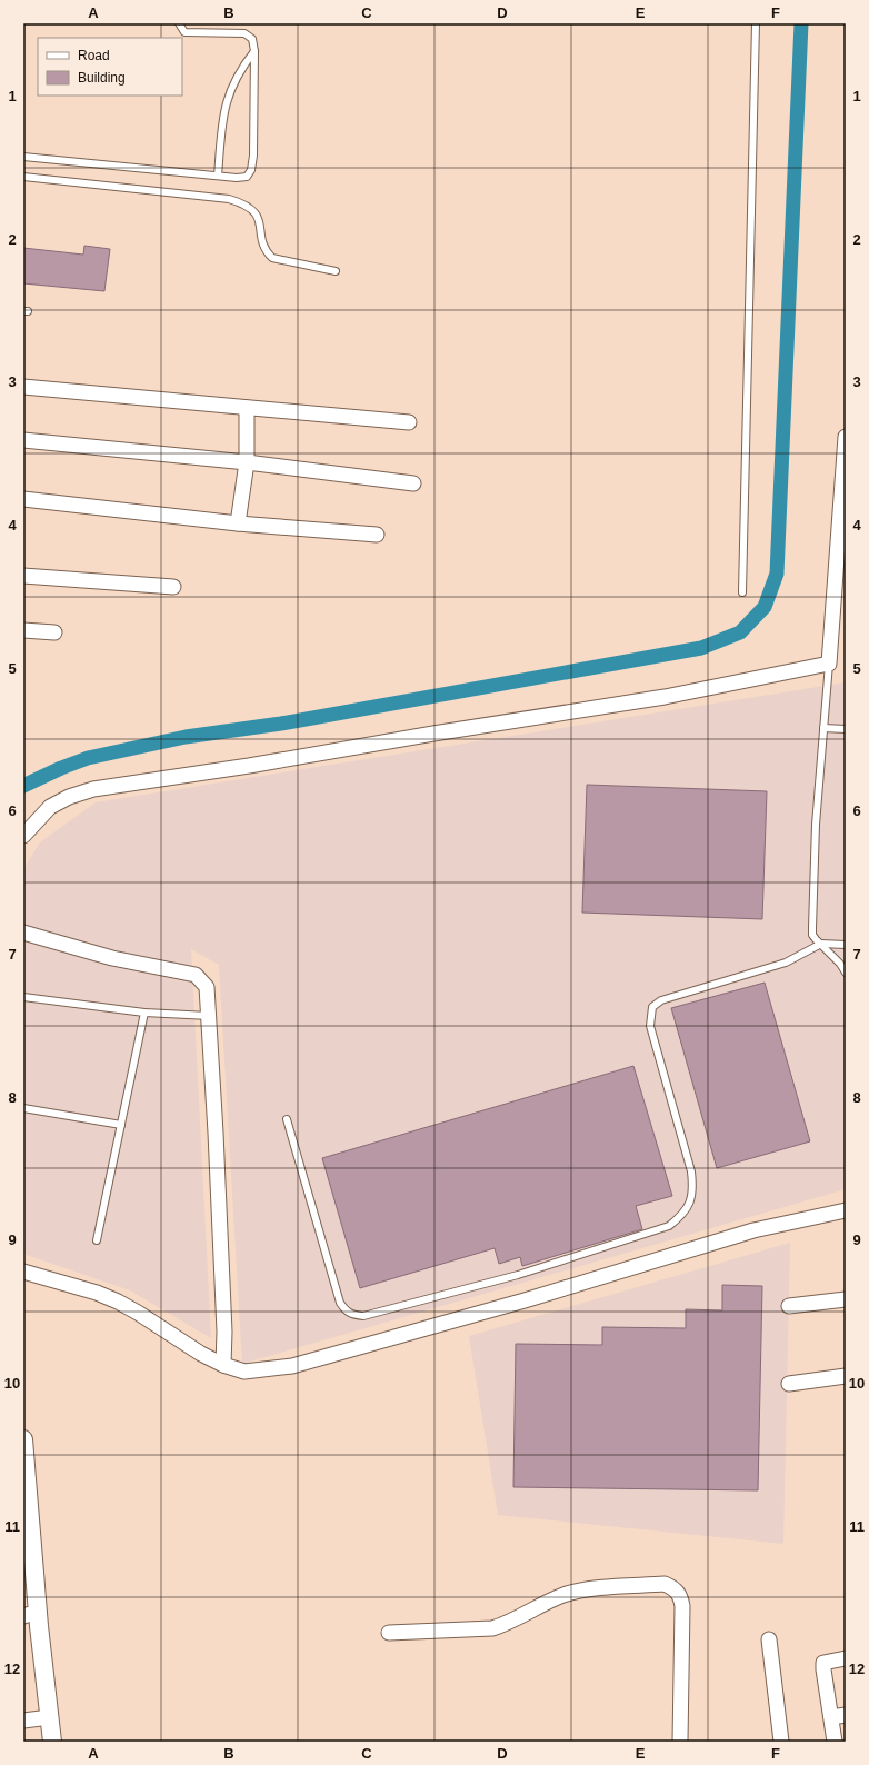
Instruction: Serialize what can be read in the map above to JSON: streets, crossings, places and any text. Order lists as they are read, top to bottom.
{
  "legend": ["Road", "Building"],
  "grid": {
    "columns": [
      "A",
      "B",
      "C",
      "D",
      "E",
      "F"
    ],
    "rows": [
      "1",
      "2",
      "3",
      "4",
      "5",
      "6",
      "7",
      "8",
      "9",
      "10",
      "11",
      "12"
    ]
  }
}
